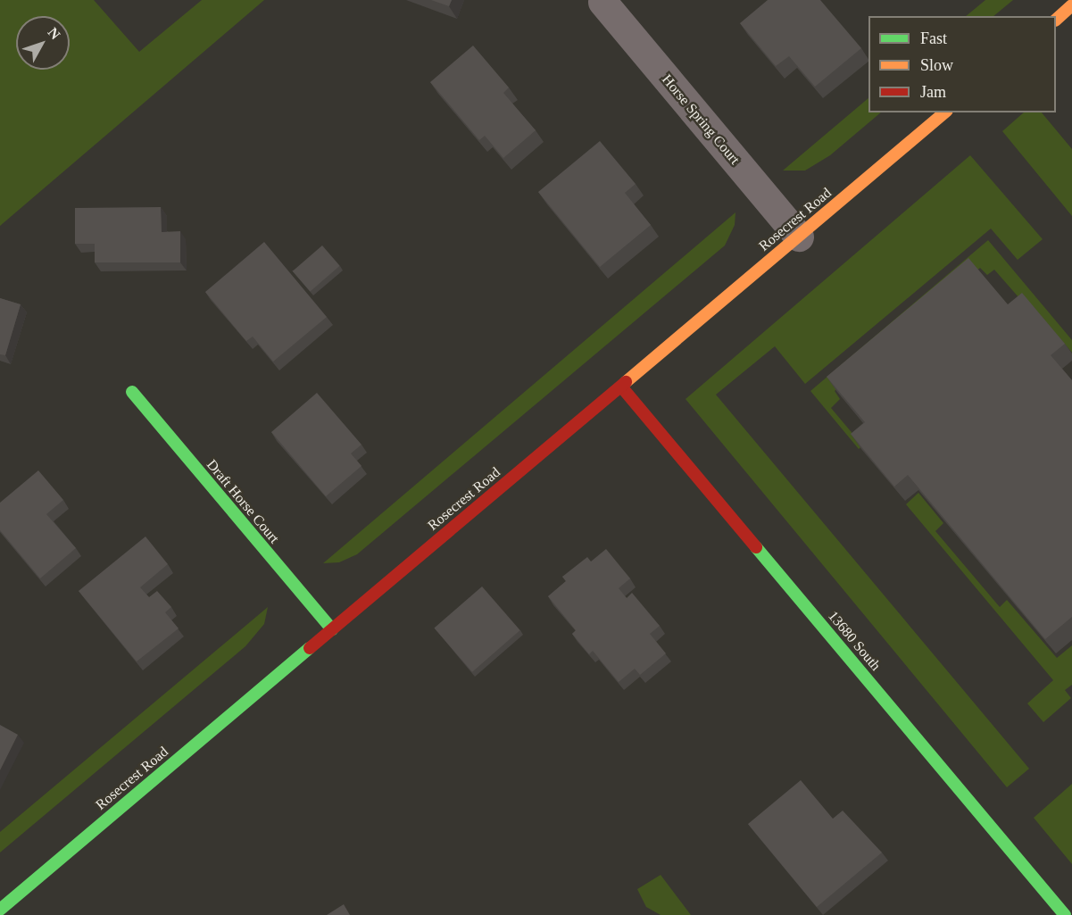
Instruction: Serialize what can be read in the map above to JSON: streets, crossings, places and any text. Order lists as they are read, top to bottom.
{
  "streets": {
    "main road": ["Rosecrest Road", "Draft Horse Court", "13680 South"],
    "street": ["Horse Spring Court"]
  },
  "crossings": [
    ["Horse Spring Court", "Rosecrest Road"],
    ["Rosecrest Road", "Draft Horse Court"],
    ["Rosecrest Road", "13680 South"]
  ],
  "legend": ["Fast", "Slow", "Jam"],
  "north": "top right"
}
